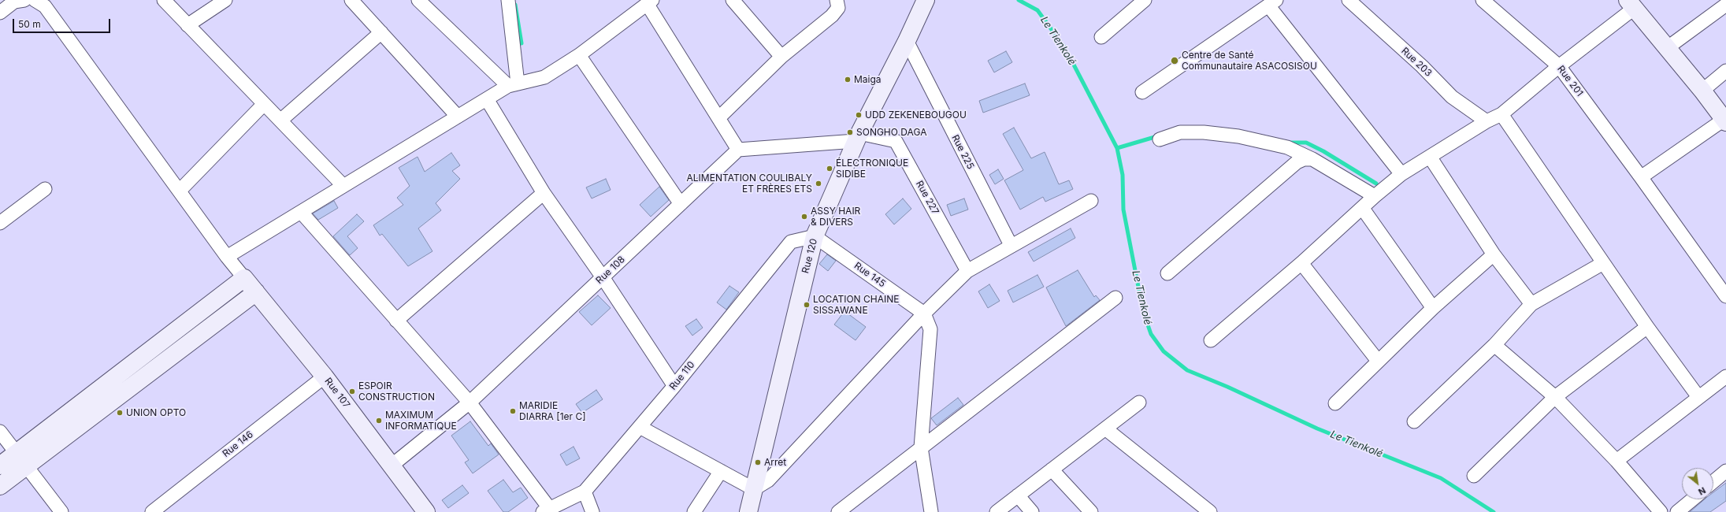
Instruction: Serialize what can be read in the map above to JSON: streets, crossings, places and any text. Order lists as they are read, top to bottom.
{
  "streets": {
    "main road": ["Rue 120", "Rue 107"],
    "street": [
      "Rue 203",
      "Rue 201",
      "Rue 225",
      "Rue 227",
      "Rue 108",
      "Rue 145",
      "Rue 110",
      "Rue 146"
    ]
  },
  "crossings": [
    ["Rue 225", "Rue 120"],
    ["Rue 227", "Rue 120"],
    ["Rue 120", "Rue 145"],
    ["Rue 120", "Rue 110"],
    ["Rue 108", "Rue 107"],
    ["Rue 145", "Rue 110"],
    ["Rue 107", "Rue 146"]
  ],
  "water": ["Le Tienkolé"],
  "places": [
    "Centre de Santé Communautaire ASACOSISOU",
    "Maiga",
    "UDD ZEKENEBOUGOU",
    "SONGHO DAGA",
    "ÉLECTRONIQUE SIDIBE",
    "ALIMENTATION COULIBALY ET FRÈRES ETS",
    "ASSY HAIR & DIVERS",
    "LOCATION CHAINE SISSAWANE",
    "ESPOIR CONSTRUCTION",
    "MARIDIE DIARRA [1er C]",
    "UNION OPTO",
    "MAXIMUM INFORMATIQUE",
    "Arret"
  ],
  "scale_bar": "50 m",
  "north": "bottom right"
}
